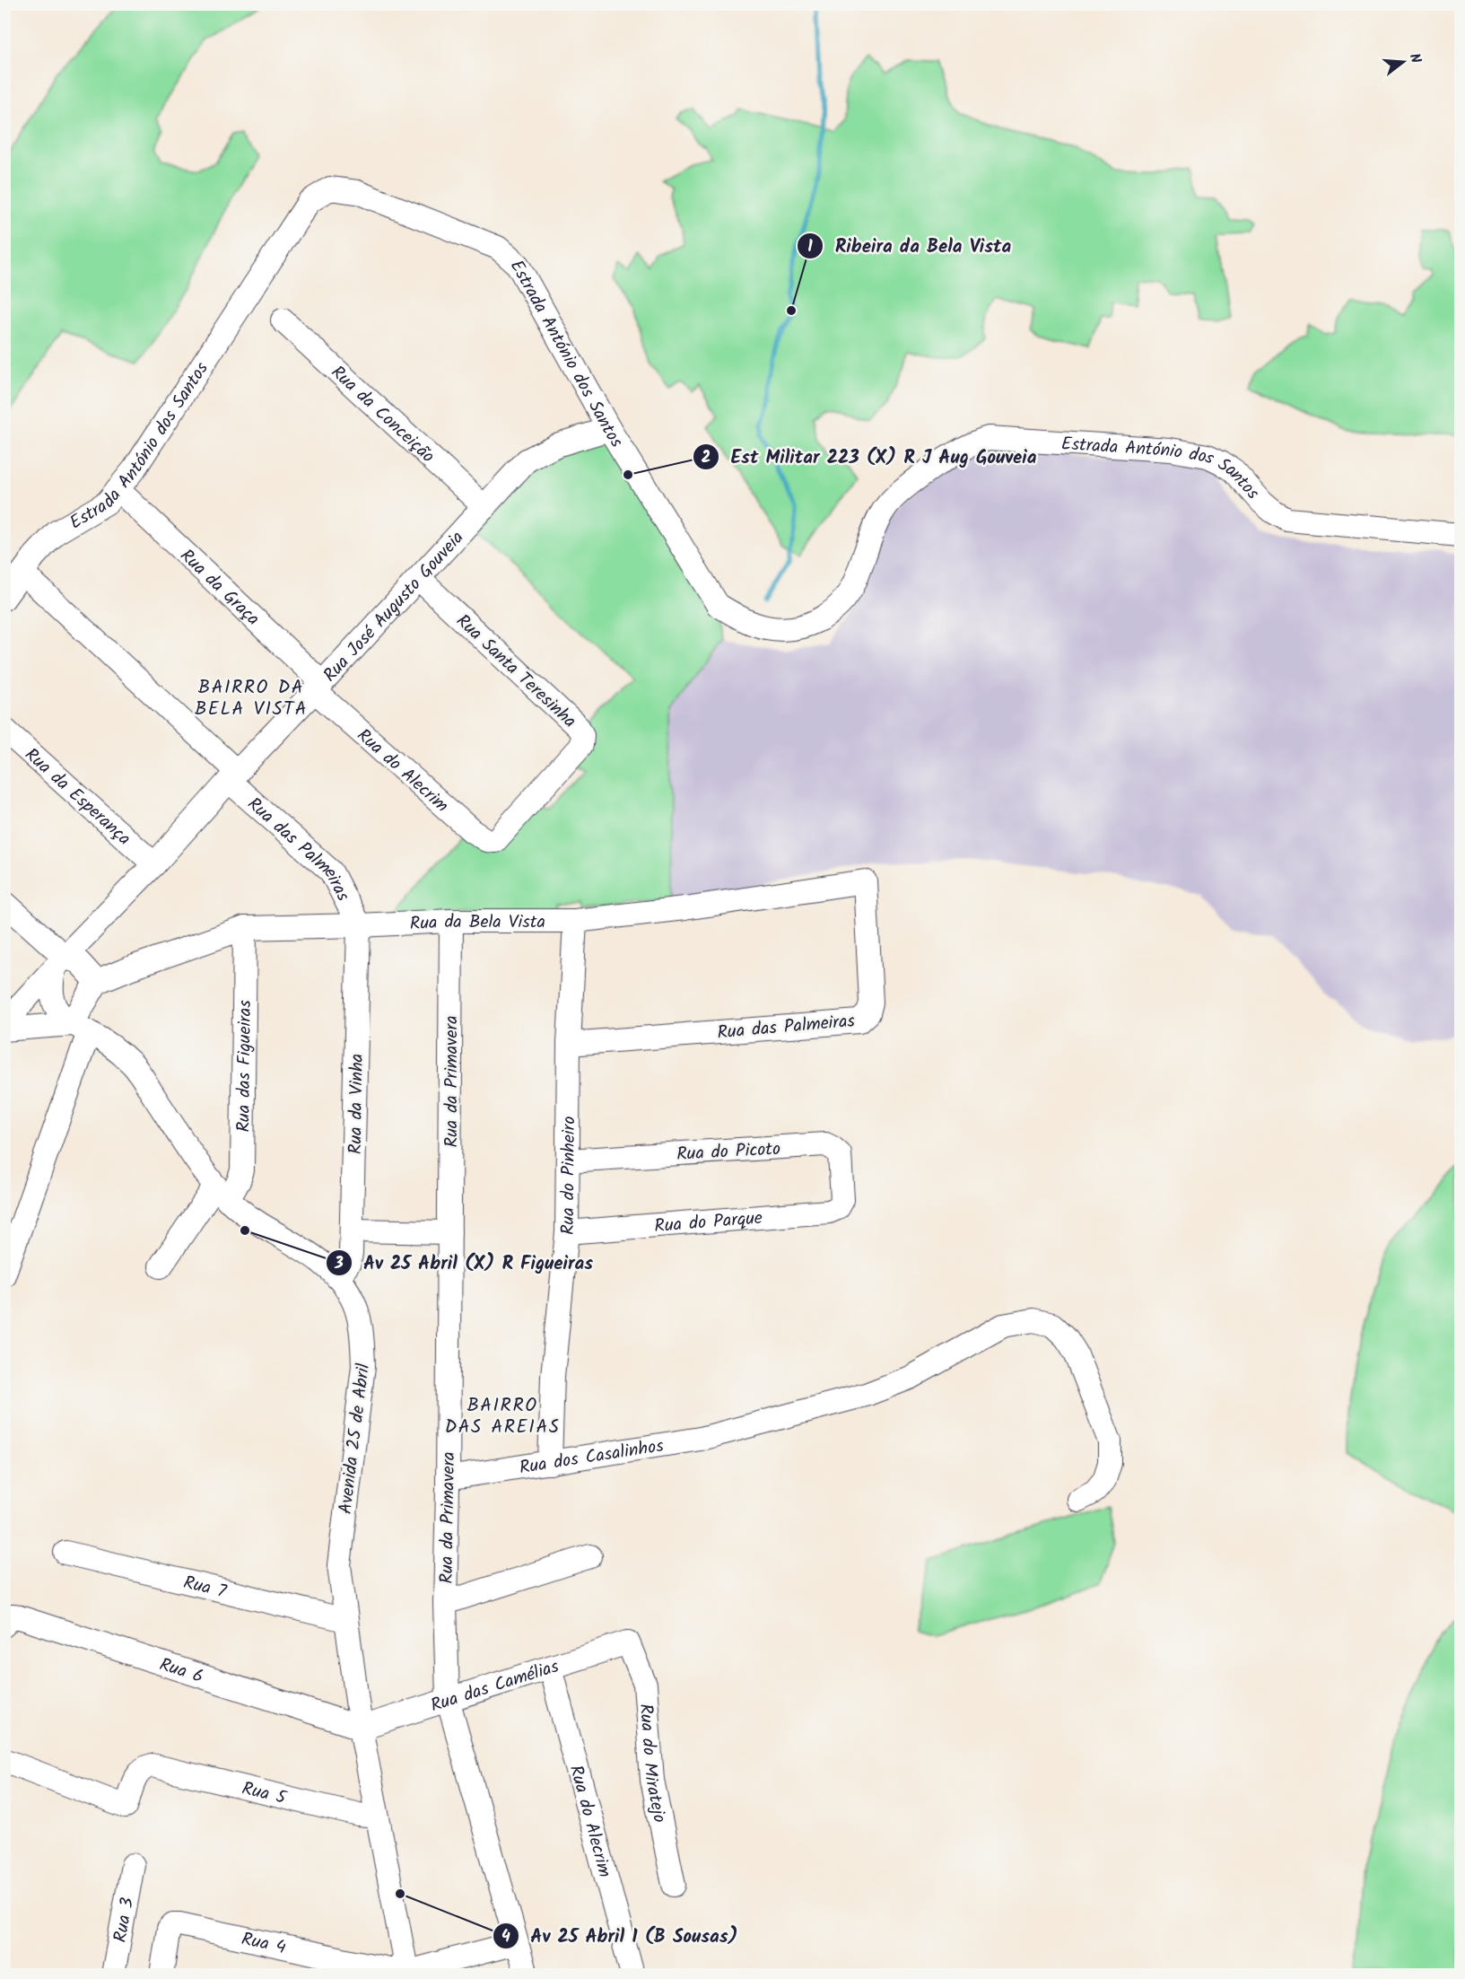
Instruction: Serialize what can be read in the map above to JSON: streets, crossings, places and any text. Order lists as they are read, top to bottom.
{
  "streets": {
    "street": [
      "Estrada António dos Santos",
      "Rua da Conceição",
      "Rua da Graça",
      "Rua José Augusto Gouveia",
      "Rua Santa Teresinha",
      "Rua do Alecrim",
      "Rua da Esperança",
      "Rua das Palmeiras",
      "Rua da Bela Vista",
      "Rua das Figueiras",
      "Rua da Primavera",
      "Rua da Vinha",
      "Rua do Picoto",
      "Rua do Pinheiro",
      "Rua do Parque",
      "Avenida 25 de Abril",
      "Rua dos Casalinhos",
      "Rua 7",
      "Rua 6",
      "Rua das Camélias",
      "Rua do Miratejo",
      "Rua 5",
      "Rua 3",
      "Rua 4"
    ]
  },
  "crossings": [
    ["Estrada António dos Santos", "Rua da Graça"],
    ["Estrada António dos Santos", "Rua José Augusto Gouveia"],
    ["Estrada António dos Santos", "Rua das Palmeiras"],
    ["Rua da Conceição", "Rua José Augusto Gouveia"],
    ["Rua da Graça", "Rua José Augusto Gouveia"],
    ["Rua da Graça", "Rua do Alecrim"],
    ["Rua José Augusto Gouveia", "Rua Santa Teresinha"],
    ["Rua José Augusto Gouveia", "Rua do Alecrim"],
    ["Rua José Augusto Gouveia", "Rua da Esperança"],
    ["Rua José Augusto Gouveia", "Rua das Palmeiras"],
    ["Rua José Augusto Gouveia", "Avenida 25 de Abril"],
    ["Rua Santa Teresinha", "Rua do Alecrim"],
    ["Rua do Alecrim", "Rua das Camélias"],
    ["Rua das Palmeiras", "Rua da Bela Vista"],
    ["Rua das Palmeiras", "Rua da Vinha"],
    ["Rua das Palmeiras", "Rua do Pinheiro"],
    ["Rua da Bela Vista", "Rua das Figueiras"],
    ["Rua da Bela Vista", "Rua da Primavera"],
    ["Rua da Bela Vista", "Rua da Vinha"],
    ["Rua da Bela Vista", "Rua do Pinheiro"],
    ["Rua das Figueiras", "Avenida 25 de Abril"],
    ["Rua da Primavera", "Rua dos Casalinhos"],
    ["Rua da Primavera", "Rua das Camélias"],
    ["Rua da Vinha", "Avenida 25 de Abril"],
    ["Rua do Picoto", "Rua do Pinheiro"],
    ["Rua do Picoto", "Rua do Parque"],
    ["Rua do Pinheiro", "Rua do Parque"],
    ["Rua do Pinheiro", "Rua dos Casalinhos"],
    ["Avenida 25 de Abril", "Rua 7"],
    ["Avenida 25 de Abril", "Rua 6"],
    ["Avenida 25 de Abril", "Rua das Camélias"],
    ["Avenida 25 de Abril", "Rua 5"],
    ["Avenida 25 de Abril", "Rua 4"],
    ["Rua 6", "Rua das Camélias"],
    ["Rua das Camélias", "Rua do Miratejo"]
  ],
  "districts": ["BAIRRO DA BELA VISTA", "BAIRRO DAS AREIAS"],
  "places": [
    "Ribeira da Bela Vista",
    "Est Militar 223 (X) R J Aug Gouveia",
    "Av 25 Abril (X) R Figueiras",
    "Av 25 Abril 1 (B Sousas)"
  ],
  "north": "right"
}
